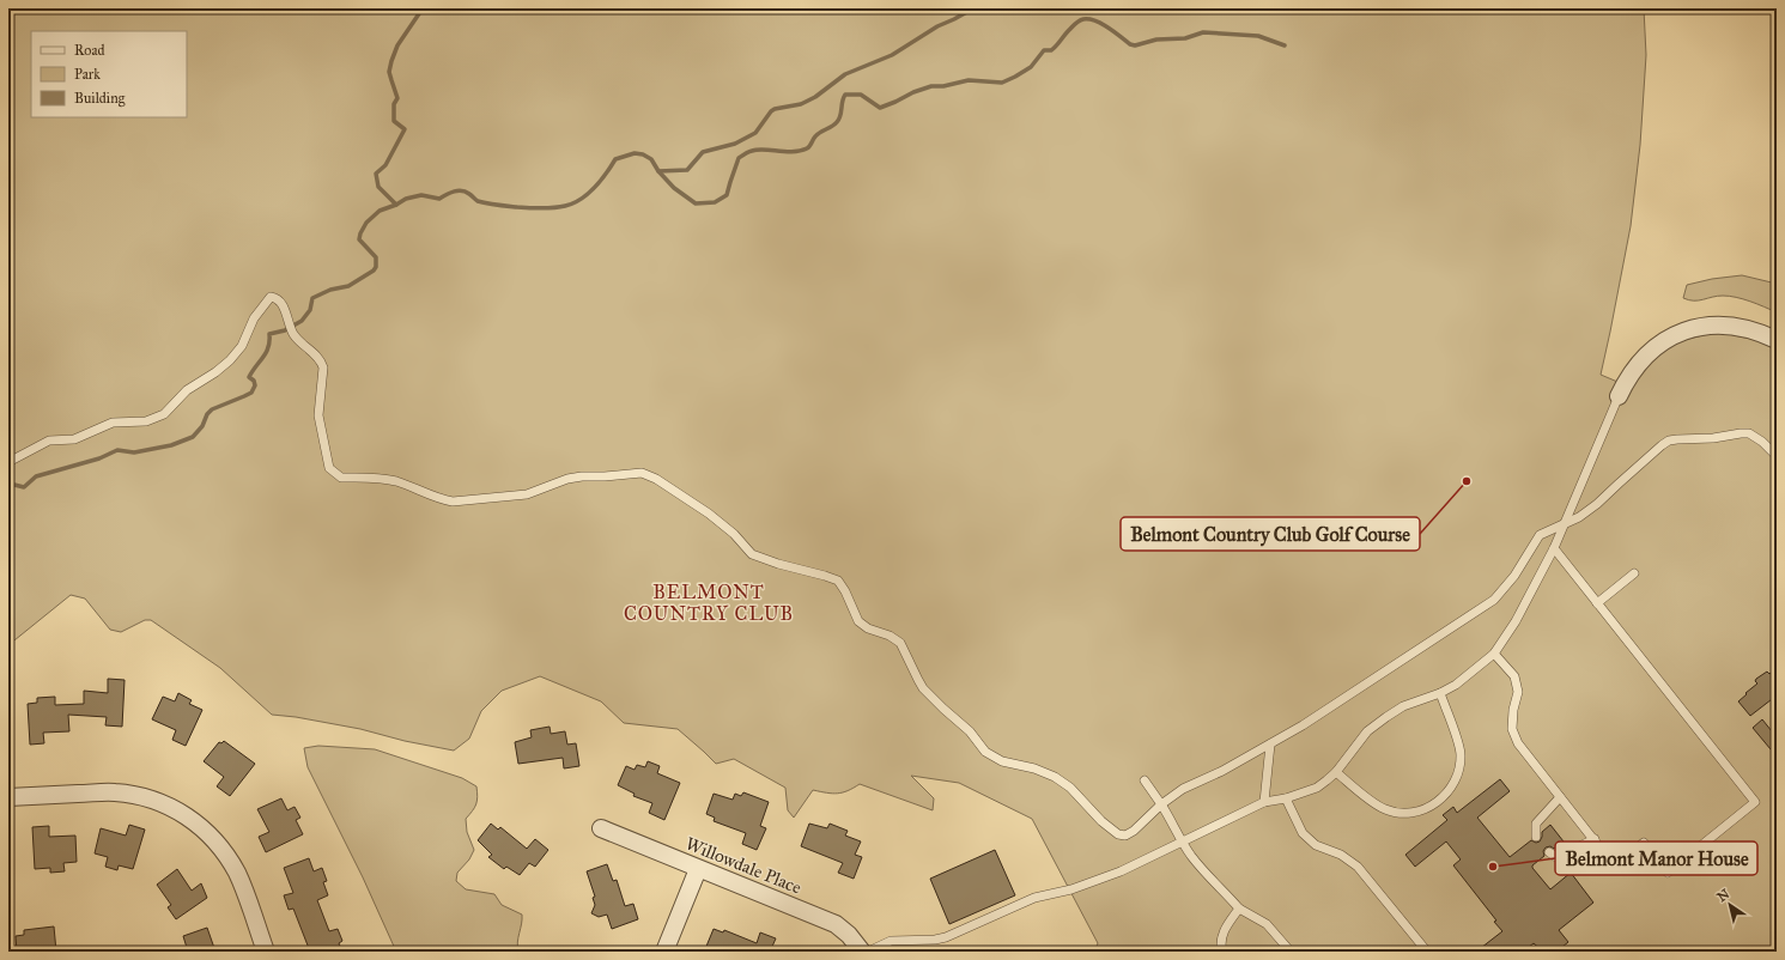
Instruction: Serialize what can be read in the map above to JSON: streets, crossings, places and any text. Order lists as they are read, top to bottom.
{
  "streets": {
    "street": ["Willowdale Place"]
  },
  "districts": ["BELMONT COUNTRY CLUB"],
  "places": ["Belmont Country Club Golf Course", "Belmont Manor House"],
  "legend": ["Road", "Park", "Building"],
  "north": "top left"
}
